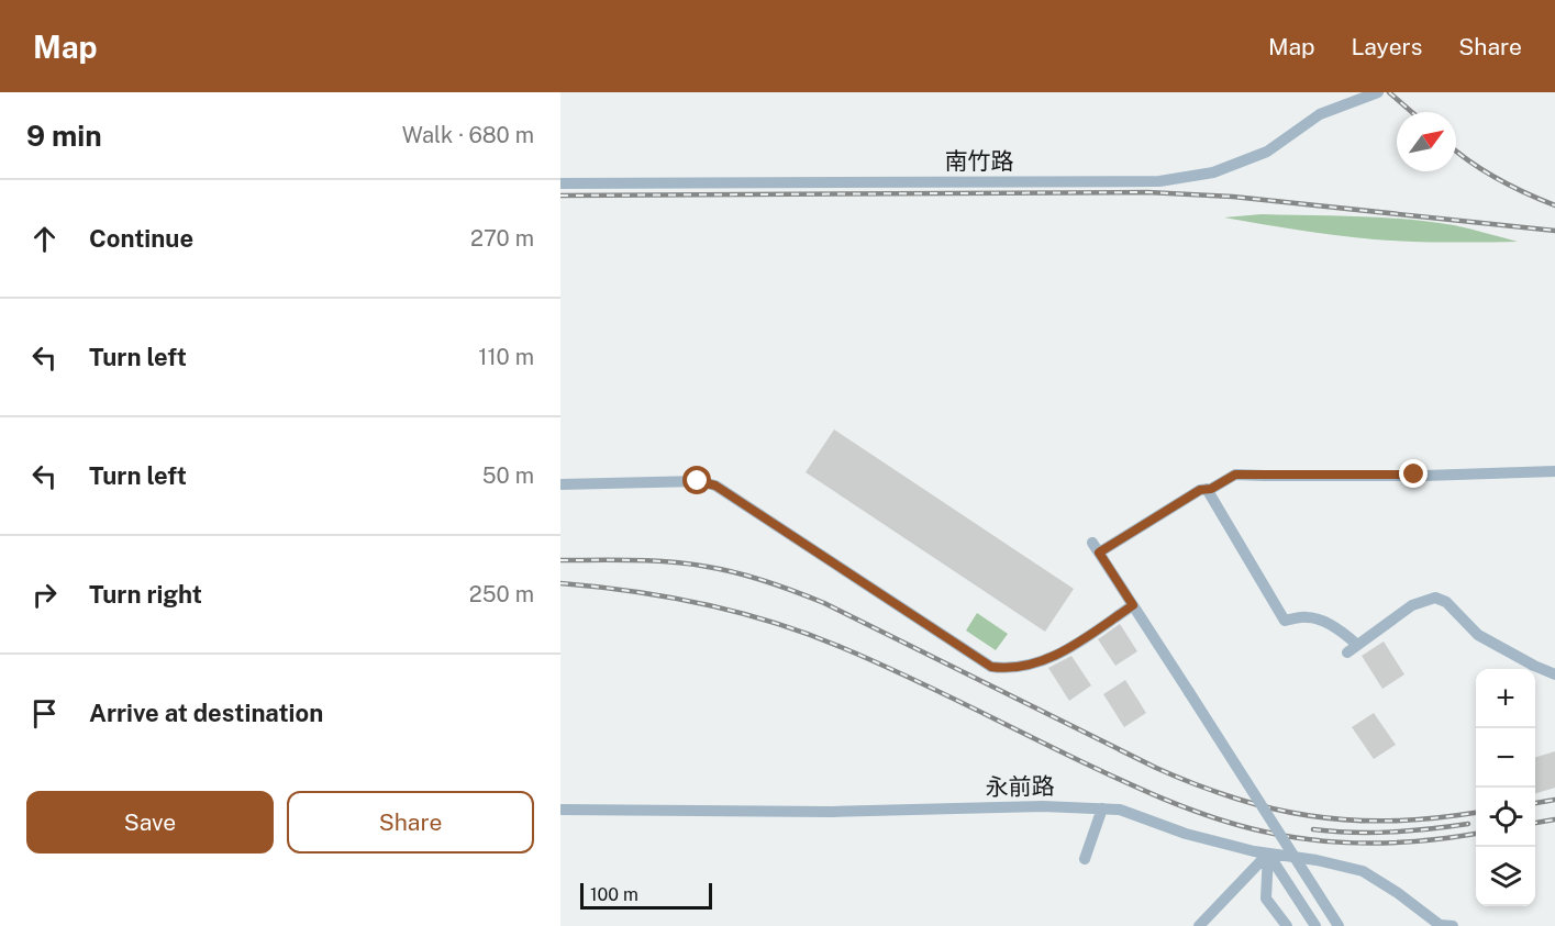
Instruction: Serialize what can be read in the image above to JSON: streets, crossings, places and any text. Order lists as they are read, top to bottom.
{
  "streets": {
    "street": ["南竹路", "永前路"]
  },
  "scale_bar": "100 m",
  "north": "top right",
  "page": {
    "header": "Map",
    "nav": ["Map", "Layers", "Share"],
    "heading": ["9 min", "Walk · 680 m"],
    "list": [
      ["Continue", "270 m"],
      ["Turn left", "110 m"],
      ["Turn left", "50 m"],
      ["Turn right", "250 m"],
      "Arrive at destination"
    ],
    "map_buttons": ["+", "−"],
    "buttons": ["Save", "Share"],
    "scale": "100 m"
  }
}
